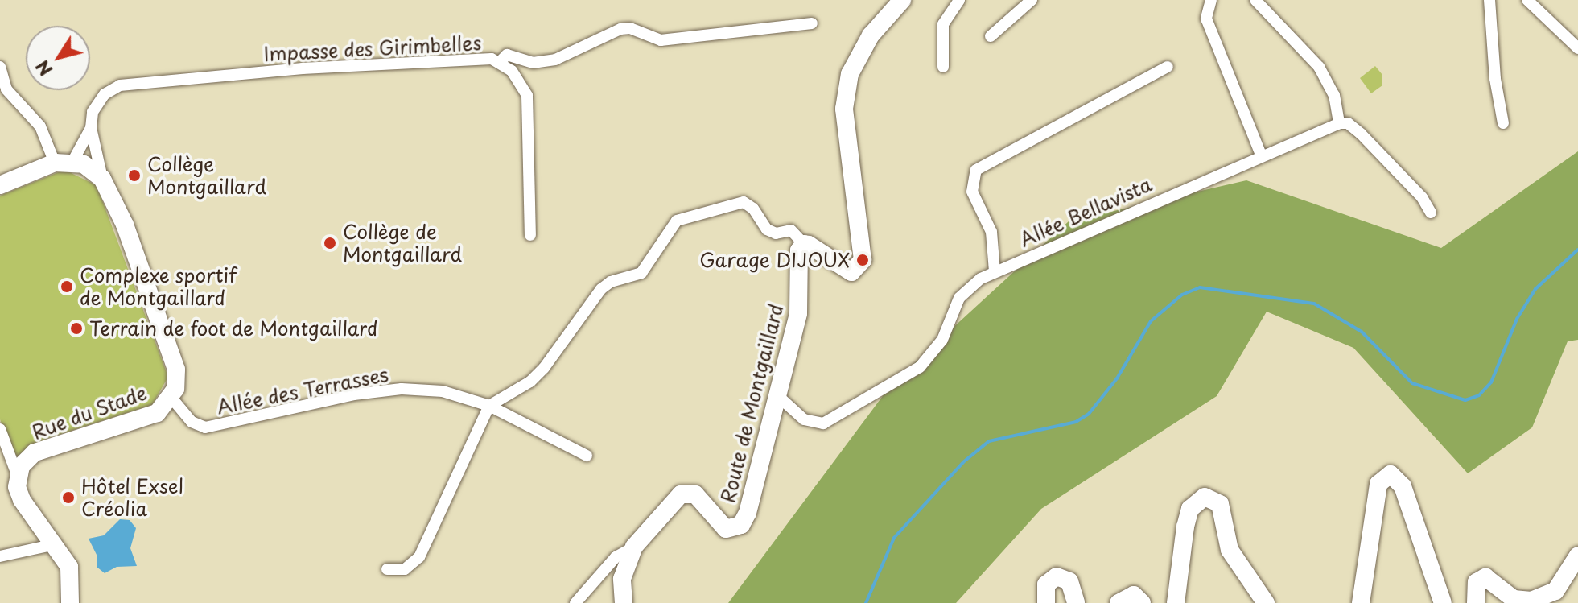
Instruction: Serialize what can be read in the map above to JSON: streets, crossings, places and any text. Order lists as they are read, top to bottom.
{
  "streets": {
    "street": [
      "Impasse des Girimbelles",
      "Allée Bellavista",
      "Allée des Terrasses",
      "Route de Montgaillard",
      "Rue du Stade"
    ]
  },
  "crossings": [
    ["Allée Bellavista", "Route de Montgaillard"],
    ["Allée des Terrasses", "Rue du Stade"]
  ],
  "places": [
    "Collège Montgaillard",
    "Collège de Montgaillard",
    "Garage DIJOUX",
    "Complexe sportif de Montgaillard",
    "Terrain de foot de Montgaillard",
    "Hôtel Exsel Créolia"
  ],
  "north": "bottom left"
}
